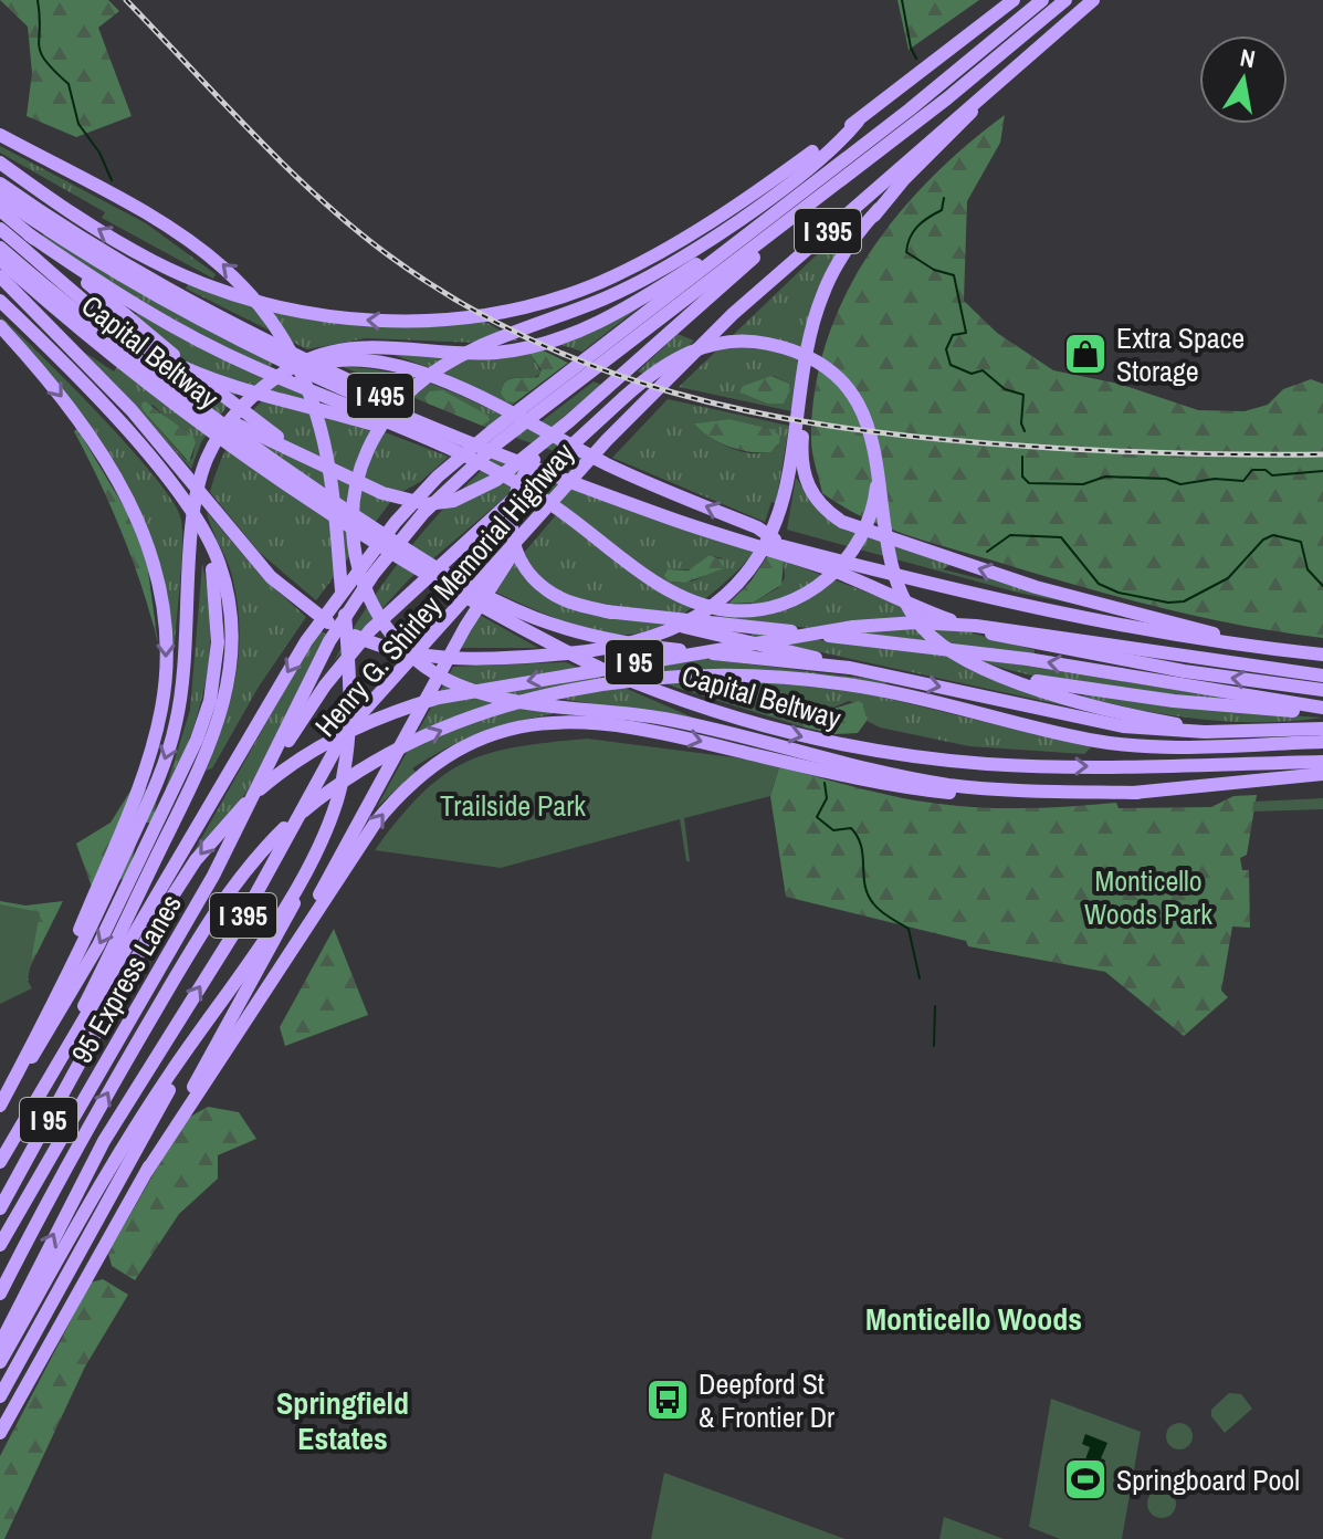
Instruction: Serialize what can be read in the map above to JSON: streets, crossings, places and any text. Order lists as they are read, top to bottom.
{
  "streets": {
    "highway": [
      "I 395",
      "Capital Beltway",
      "I 495",
      "Henry G. Shirley Memorial Highway",
      "I 95",
      "95 Express Lanes"
    ]
  },
  "districts": ["Monticello Woods", "Springfield Estates"],
  "parks": ["Trailside Park", "Monticello Woods Park"],
  "places": {
    "shop": ["Extra Space Storage"],
    "bus stop": ["Deepford St & Frontier Dr"],
    "sports": ["Springboard Pool"]
  },
  "north": "top"
}
